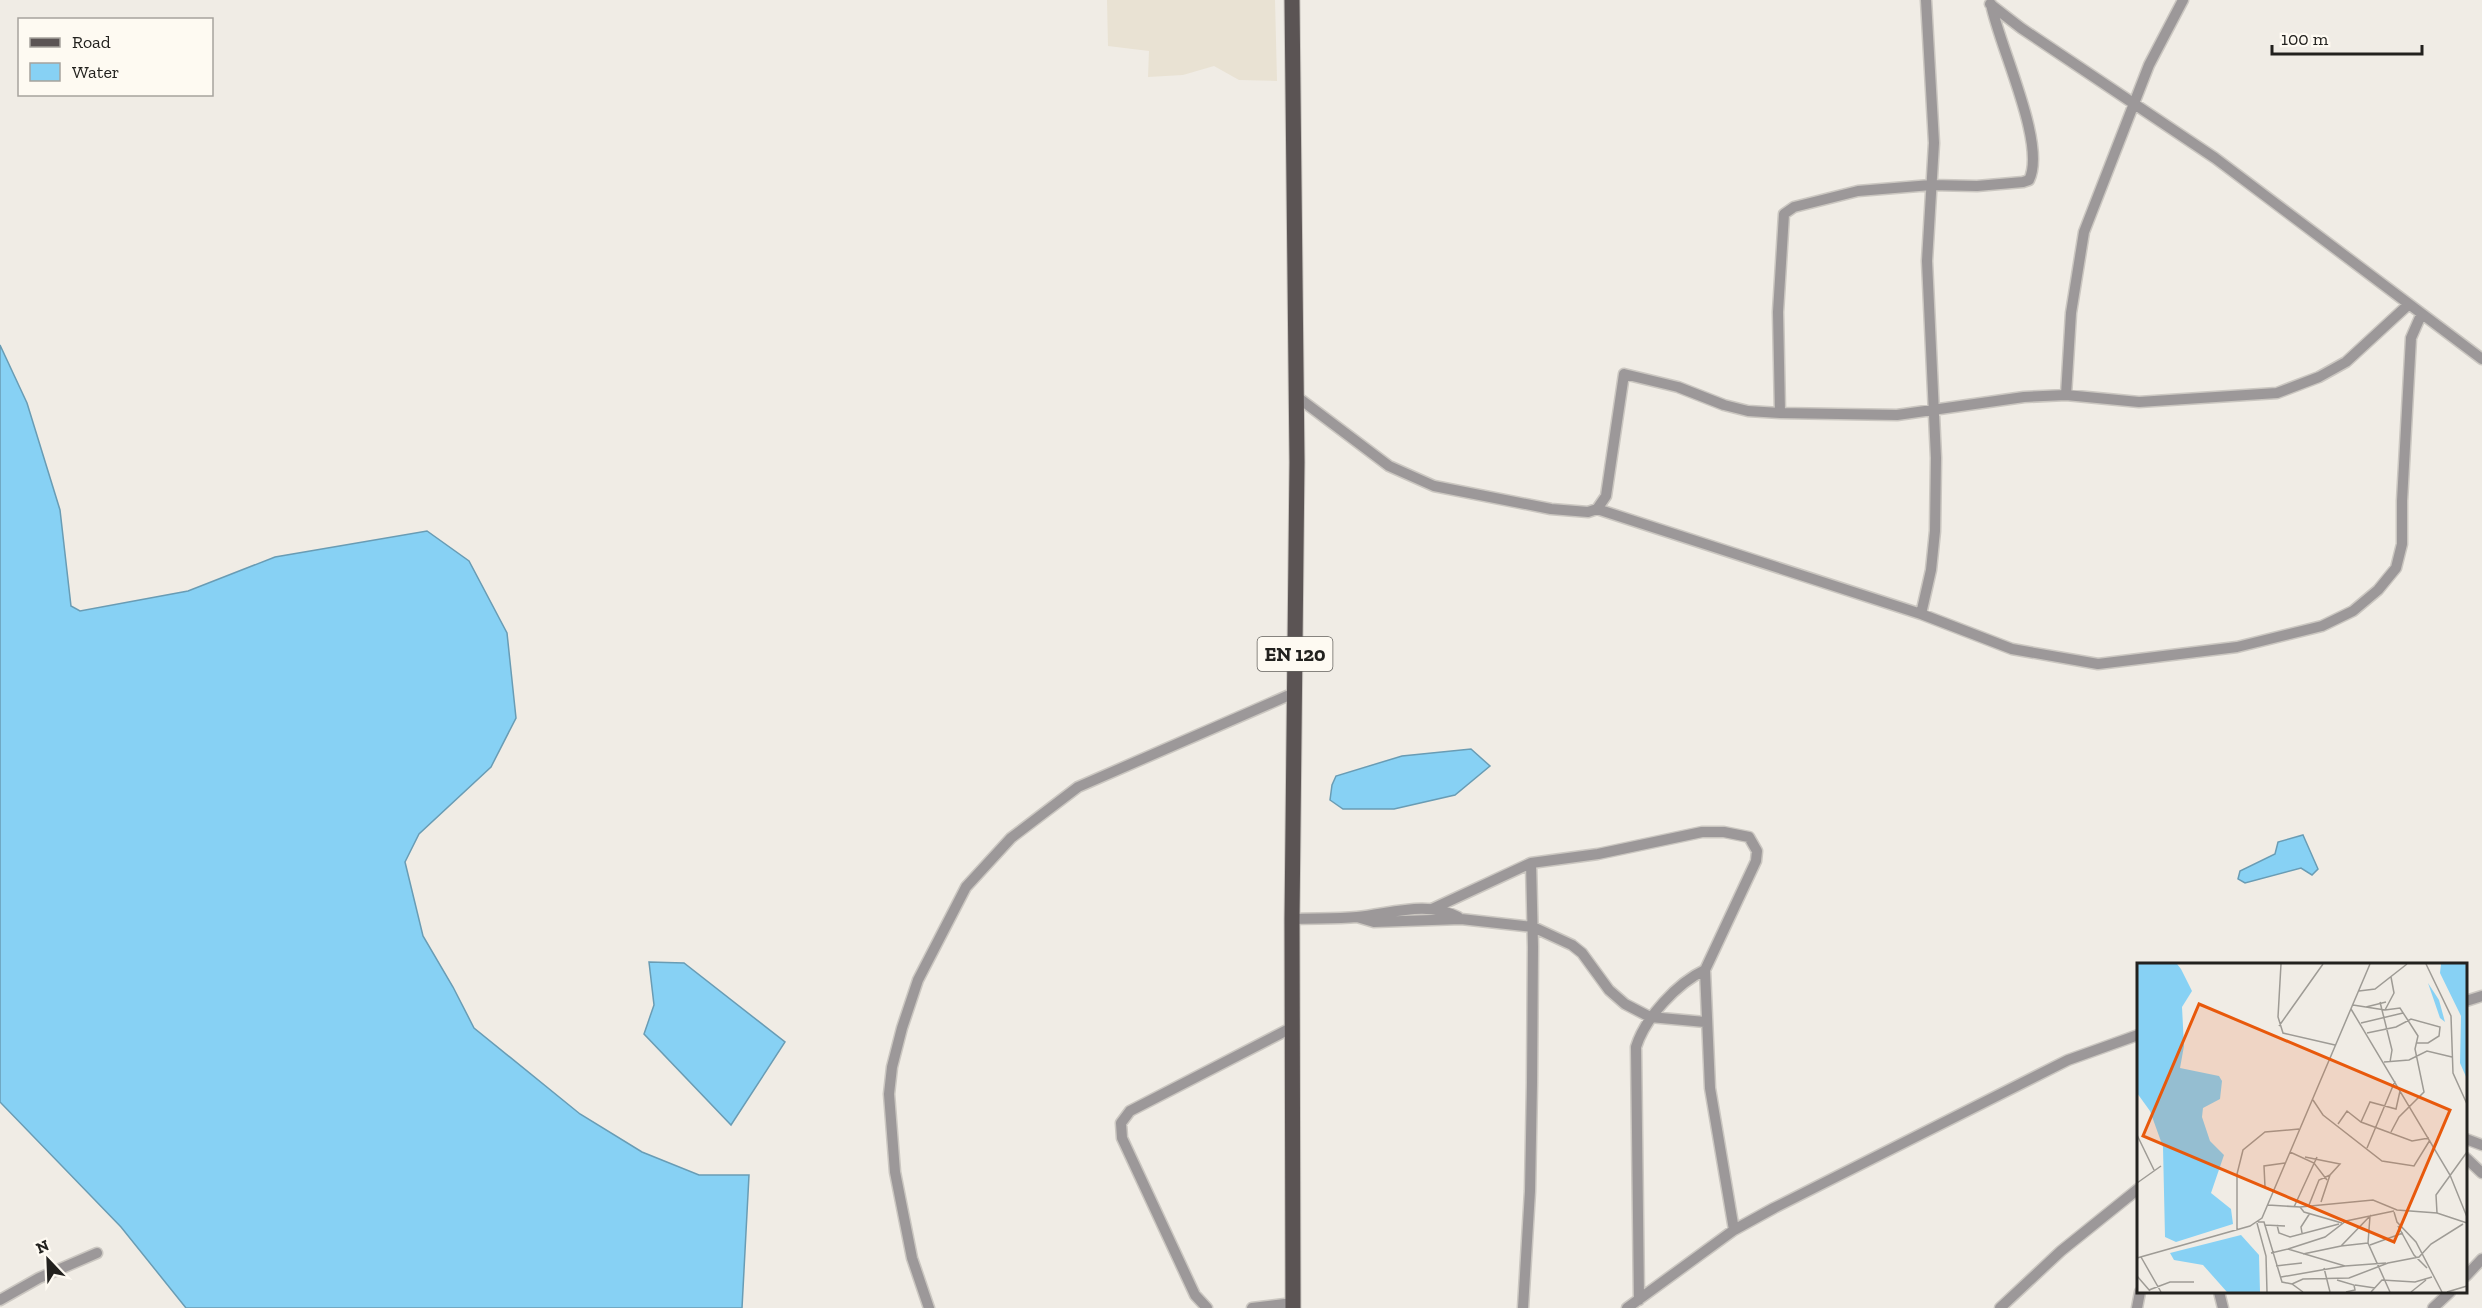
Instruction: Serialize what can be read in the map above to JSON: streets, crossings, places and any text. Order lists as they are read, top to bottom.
{
  "streets": {
    "main road": ["EN 120"]
  },
  "legend": ["Road", "Water"],
  "scale_bar": "100 m",
  "north": "top left"
}
